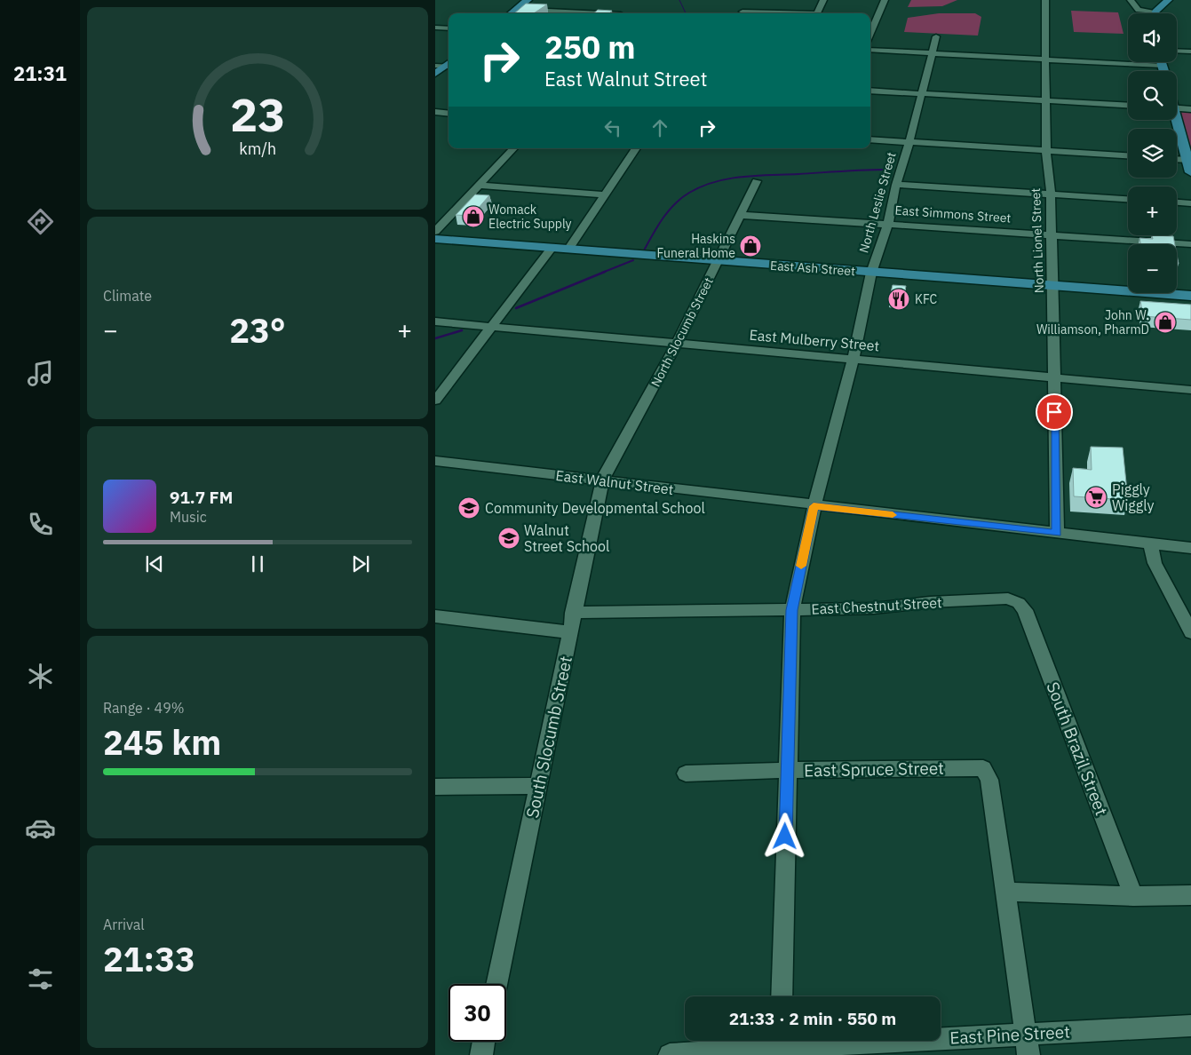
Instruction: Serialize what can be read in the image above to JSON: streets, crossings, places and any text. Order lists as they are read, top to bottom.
{
  "streets": {
    "main road": ["East Ash Street"],
    "street": [
      "North Leslie Street",
      "East Simmons Street",
      "North Lionel Street",
      "North Slocumb Street",
      "East Mulberry Street",
      "East Walnut Street",
      "East Chestnut Street",
      "South Slocumb Street",
      "South Brazil Street",
      "East Spruce Street",
      "East Pine Street"
    ]
  },
  "crossings": [
    ["North Leslie Street", "East Simmons Street"],
    ["North Leslie Street", "East Ash Street"],
    ["North Leslie Street", "East Mulberry Street"],
    ["North Leslie Street", "East Walnut Street"],
    ["North Leslie Street", "East Chestnut Street"],
    ["North Leslie Street", "East Spruce Street"],
    ["East Simmons Street", "North Lionel Street"],
    ["East Simmons Street", "North Slocumb Street"],
    ["North Lionel Street", "East Ash Street"],
    ["North Lionel Street", "East Mulberry Street"],
    ["North Lionel Street", "East Walnut Street"],
    ["East Ash Street", "North Slocumb Street"],
    ["North Slocumb Street", "East Mulberry Street"],
    ["North Slocumb Street", "East Walnut Street"],
    ["North Slocumb Street", "South Slocumb Street"],
    ["East Walnut Street", "South Slocumb Street"],
    ["East Chestnut Street", "South Slocumb Street"],
    ["East Chestnut Street", "South Brazil Street"]
  ],
  "places": {
    "shop": ["Womack Electric Supply", "Haskins Funeral Home", "John W. Williamson, PharmD"],
    "restaurant": ["KFC"],
    "supermarket": ["Piggly Wiggly"],
    "school or university": ["Community Developmental School", "Walnut Street School"]
  },
  "page": {
    "tabs": "21:31",
    "map_buttons": ["+", "−"],
    "turn": ["250 m", "East Walnut Street"],
    "tile": [
      "Climate",
      ["Range · 49%", "245 km"],
      ["Arrival", "21:33"]
    ],
    "heat": ["−", "23°", "+"],
    "song": ["91.7 FM", "Music"],
    "limit": "30",
    "trip": "21:33 · 2 min · 550 m",
    "gauge": ["23", "km/h"]
  }
}
